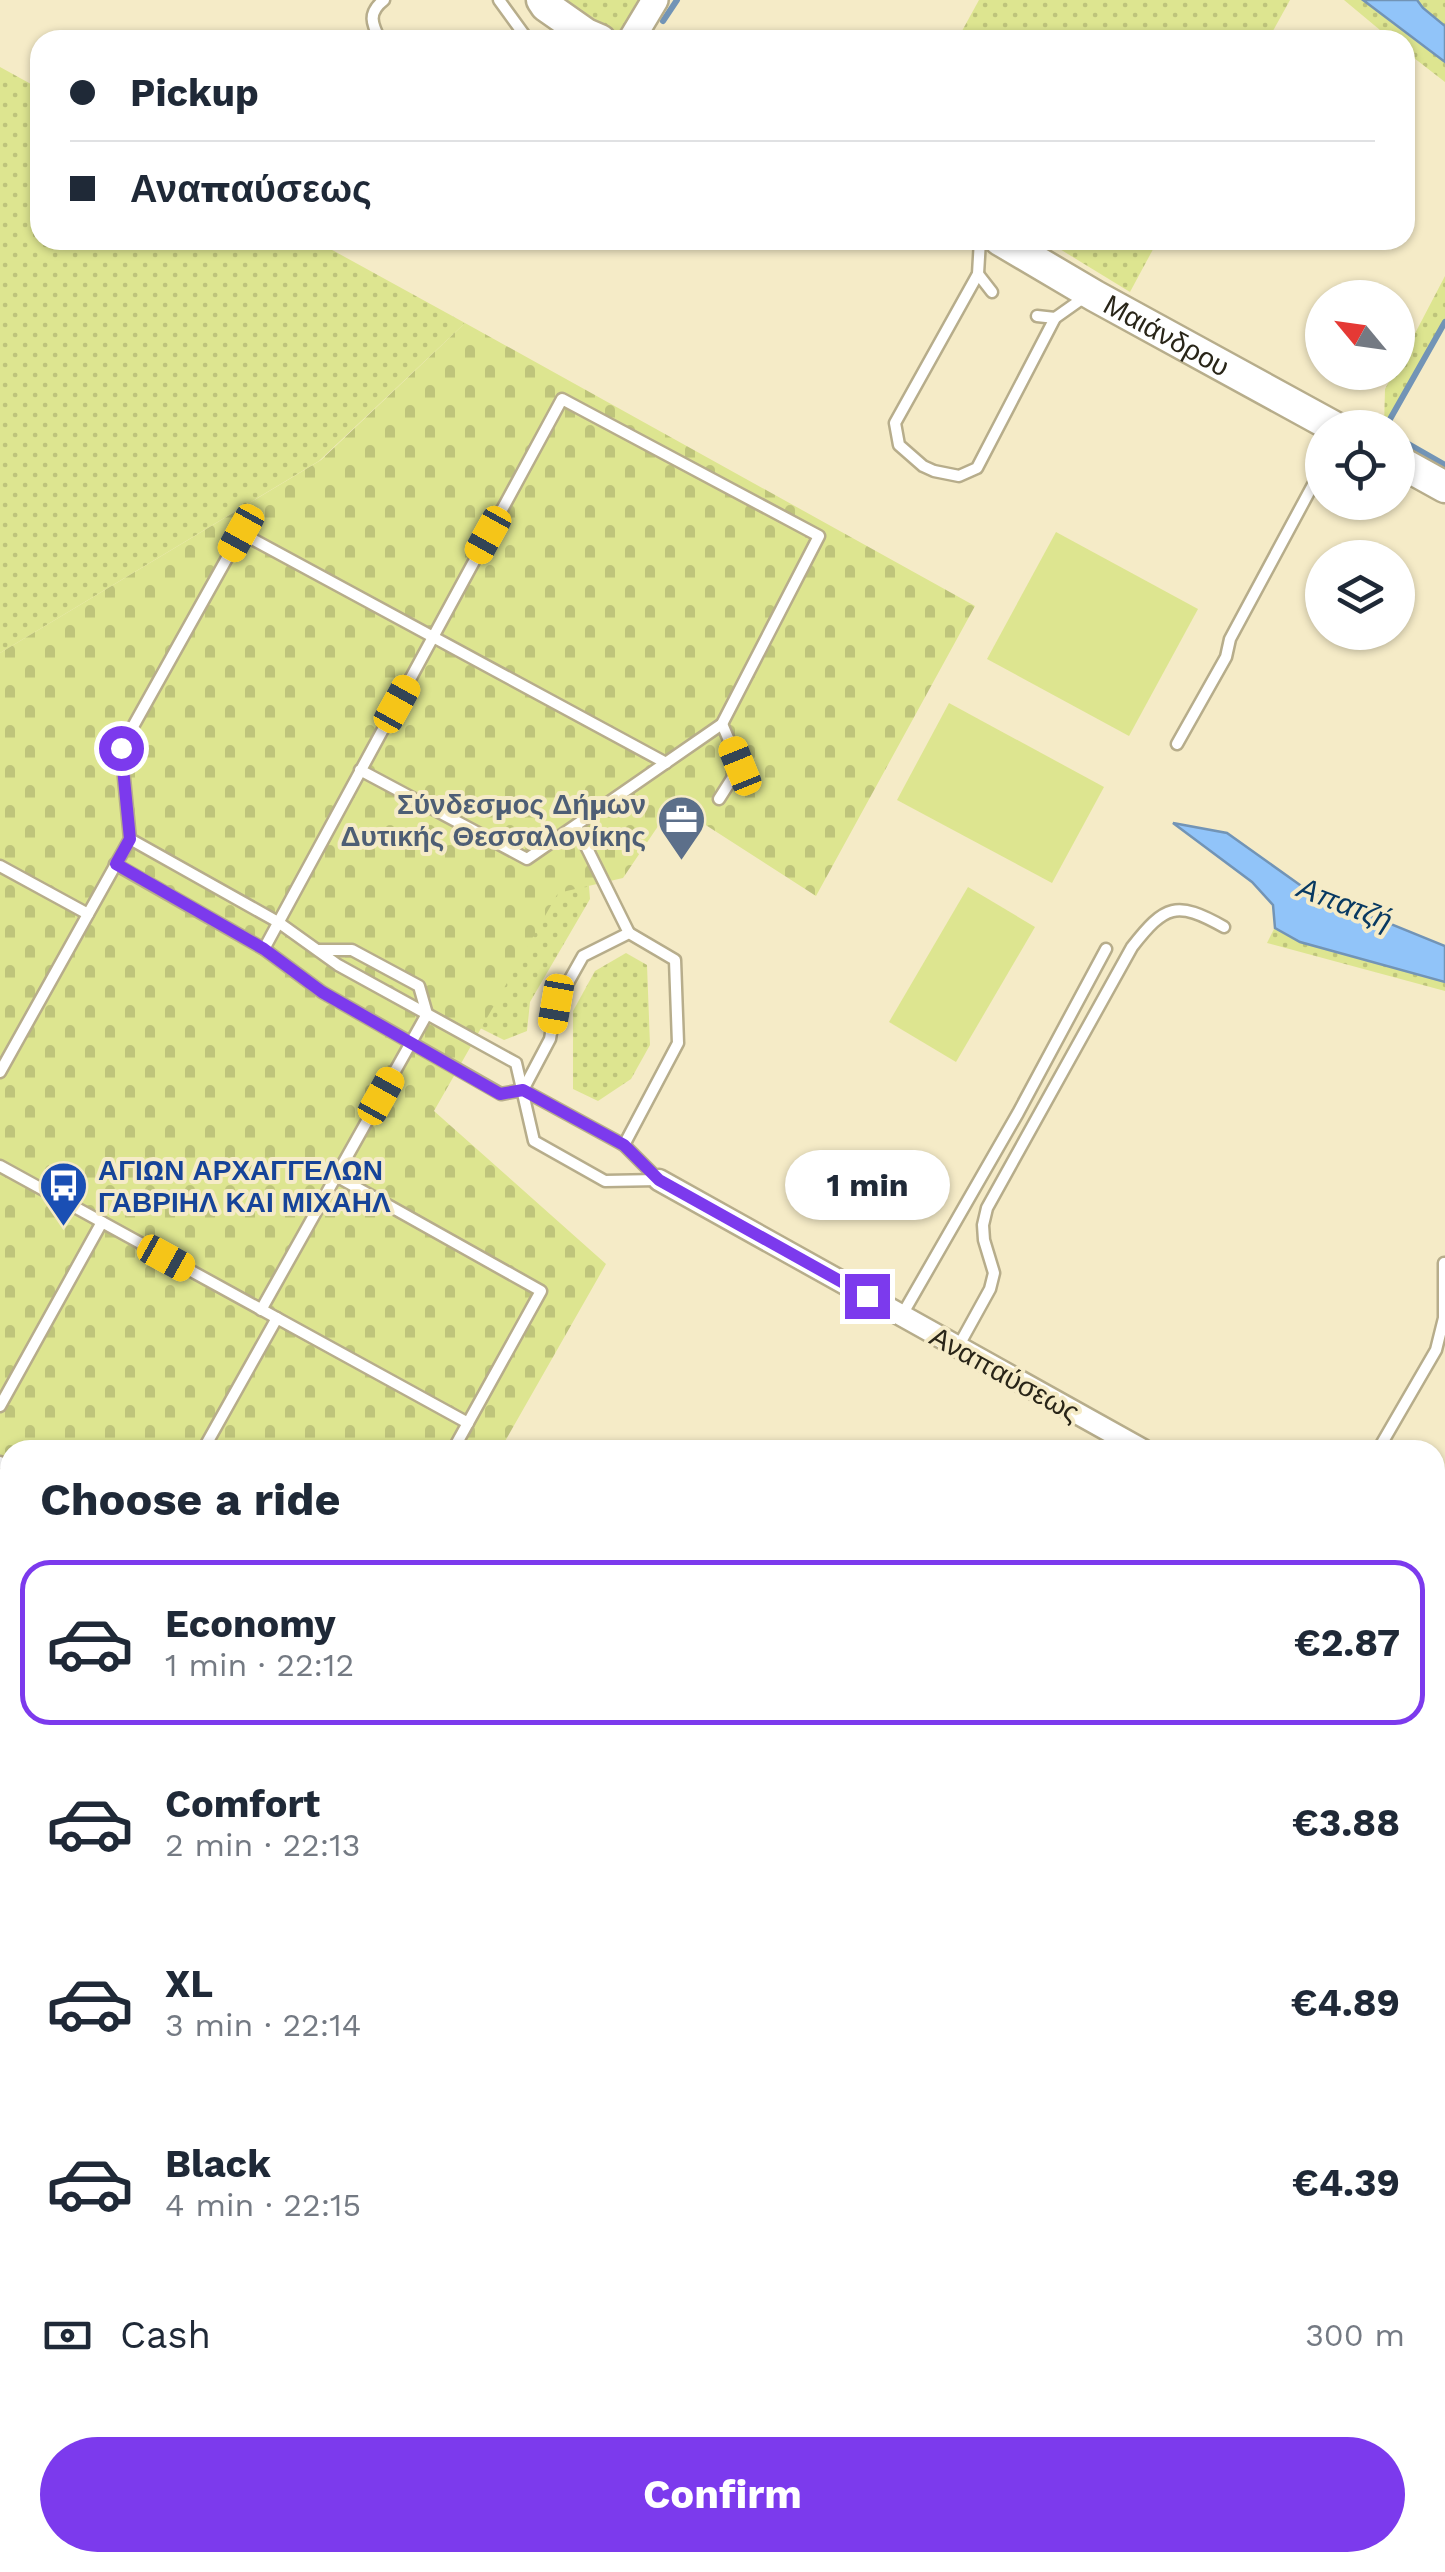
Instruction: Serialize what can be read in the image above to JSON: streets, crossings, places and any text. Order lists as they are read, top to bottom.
{
  "streets": {
    "main road": ["Μαιάνδρου"],
    "street": ["Αναπαύσεως"]
  },
  "water": ["Απατζή"],
  "places": {
    "office": ["Σύνδεσμος Δήμων Δυτικής Θεσσαλονίκης"],
    "bus stop": ["ΑΓΙΩΝ ΑΡΧΑΓΓΕΛΩΝ ΓΑΒΡΙΗΛ ΚΑΙ ΜΙΧΑΗΛ"]
  },
  "north": "top left",
  "page": {
    "banner": ["Pickup", "Αναπαύσεως"],
    "bubble": "1 min",
    "heading": "Choose a ride",
    "list": [
      {
        "name": "Economy",
        "note": "1 min · 22:12",
        "value": "€2.87"
      },
      {
        "name": "Comfort",
        "note": "2 min · 22:13",
        "value": "€3.88"
      },
      {
        "name": "XL",
        "note": "3 min · 22:14",
        "value": "€4.89"
      },
      {
        "name": "Black",
        "note": "4 min · 22:15",
        "value": "€4.39"
      }
    ],
    "pay": ["Cash", "300 m"],
    "buttons": "Confirm"
  }
}
